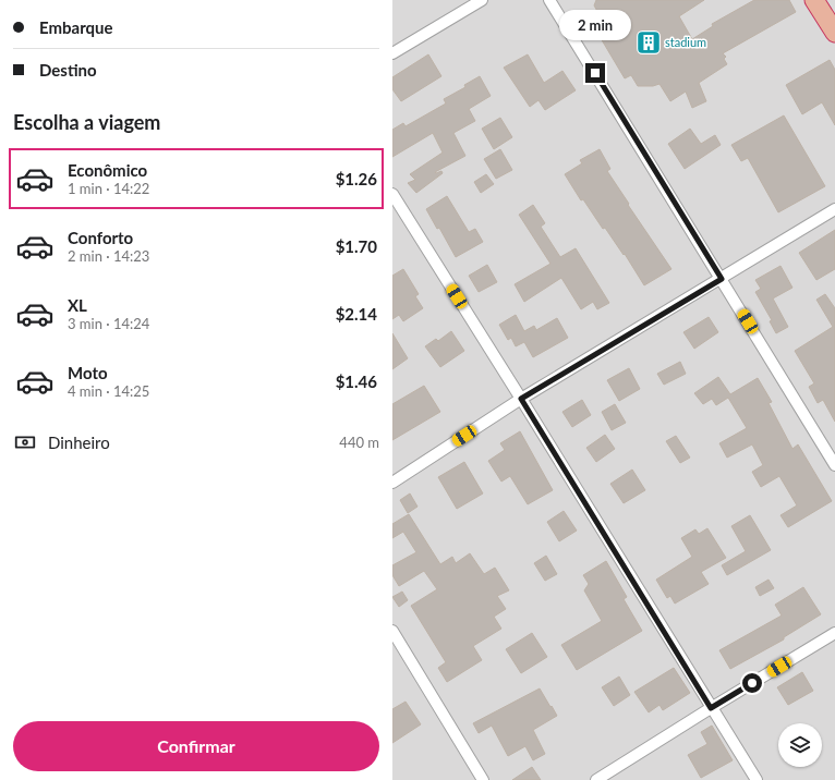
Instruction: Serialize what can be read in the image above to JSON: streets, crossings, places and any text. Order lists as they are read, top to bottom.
{
  "places": {
    "building": ["stadium"]
  },
  "page": {
    "banner": ["Embarque", "Destino"],
    "bubble": "2 min",
    "heading": "Escolha a viagem",
    "list": [
      {
        "name": "Econômico",
        "note": "1 min · 14:22",
        "value": "$1.26"
      },
      {
        "name": "Conforto",
        "note": "2 min · 14:23",
        "value": "$1.70"
      },
      {
        "name": "XL",
        "note": "3 min · 14:24",
        "value": "$2.14"
      },
      {
        "name": "Moto",
        "note": "4 min · 14:25",
        "value": "$1.46"
      }
    ],
    "pay": ["Dinheiro", "440 m"],
    "buttons": "Confirmar"
  }
}
